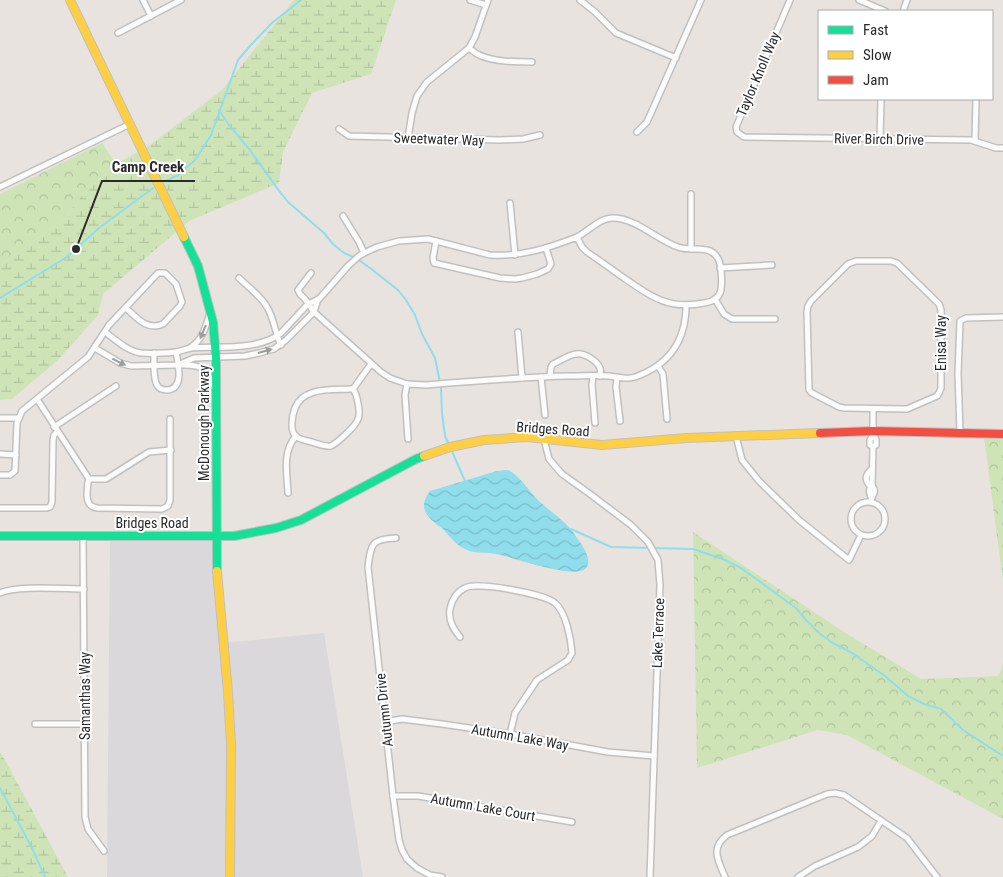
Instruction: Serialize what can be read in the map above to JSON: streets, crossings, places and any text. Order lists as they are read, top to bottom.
{
  "streets": {
    "street": [
      "Taylor Knoll Way",
      "Sweetwater Way",
      "River Birch Drive",
      "Enisa Way",
      "McDonough Parkway",
      "Bridges Road",
      "Lake Terrace",
      "Samanthas Way",
      "Autumn Drive",
      "Autumn Lake Way",
      "Autumn Lake Court"
    ]
  },
  "crossings": [
    ["Taylor Knoll Way", "River Birch Drive"],
    ["McDonough Parkway", "Bridges Road"],
    ["Bridges Road", "Lake Terrace"],
    ["Bridges Road", "Samanthas Way"],
    ["Lake Terrace", "Autumn Lake Way"],
    ["Autumn Drive", "Autumn Lake Way"],
    ["Autumn Drive", "Autumn Lake Court"]
  ],
  "places": ["Camp Creek"],
  "legend": ["Fast", "Slow", "Jam"]
}
